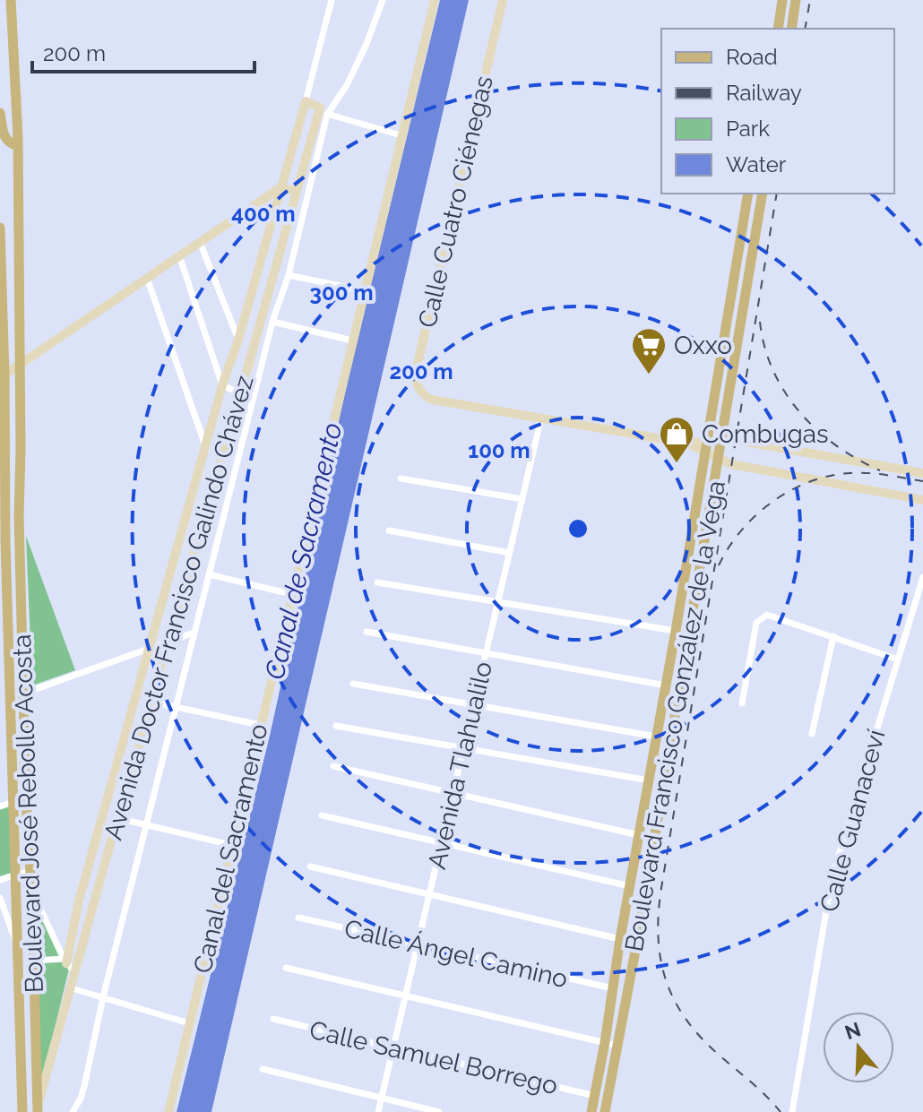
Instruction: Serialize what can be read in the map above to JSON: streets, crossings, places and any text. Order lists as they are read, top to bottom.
{
  "streets": {
    "main road": ["Boulevard Francisco González de la Vega", "Boulevard José Rebollo Acosta"],
    "street": [
      "Calle Cuatro Ciénegas",
      "Avenida Doctor Francisco Galindo Chávez",
      "Avenida Tlahualilo",
      "Calle Guanaceví",
      "Canal del Sacramento",
      "Calle Ángel Camino",
      "Calle Samuel Borrego"
    ]
  },
  "crossings": [
    ["Calle Cuatro Ciénegas", "Boulevard Francisco González de la Vega"],
    ["Calle Cuatro Ciénegas", "Avenida Tlahualilo"],
    ["Avenida Doctor Francisco Galindo Chávez", "Boulevard José Rebollo Acosta"],
    ["Boulevard Francisco González de la Vega", "Calle Ángel Camino"],
    ["Boulevard Francisco González de la Vega", "Calle Samuel Borrego"],
    ["Avenida Tlahualilo", "Calle Ángel Camino"],
    ["Avenida Tlahualilo", "Calle Samuel Borrego"]
  ],
  "water": ["Canal de Sacramento"],
  "places": {
    "supermarket": ["Oxxo"],
    "shop": ["Combugas"]
  },
  "legend": [
    "Road",
    "Railway",
    "Park",
    "Water"
  ],
  "scale_bar": "200 m",
  "north": "top",
  "rings": [
    "400 m",
    "300 m",
    "200 m",
    "100 m"
  ]
}
